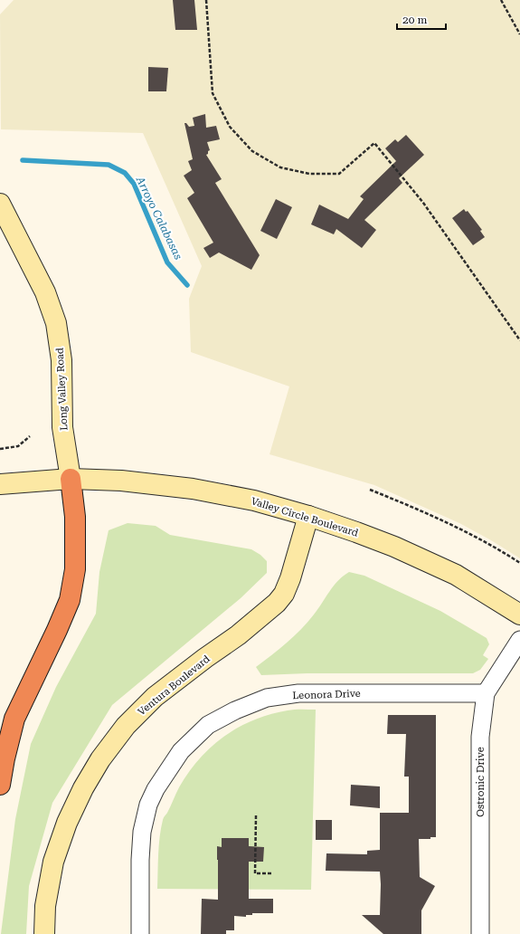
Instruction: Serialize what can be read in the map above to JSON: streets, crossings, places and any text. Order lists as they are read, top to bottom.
{
  "streets": {
    "main road": ["Long Valley Road", "Valley Circle Boulevard", "Ventura Boulevard"],
    "street": ["Leonora Drive", "Ostronic Drive"]
  },
  "crossings": [
    ["Long Valley Road", "Valley Circle Boulevard"],
    ["Valley Circle Boulevard", "Ventura Boulevard"],
    ["Leonora Drive", "Ostronic Drive"]
  ],
  "water": ["Arroyo Calabasas"],
  "scale_bar": "20 m"
}
